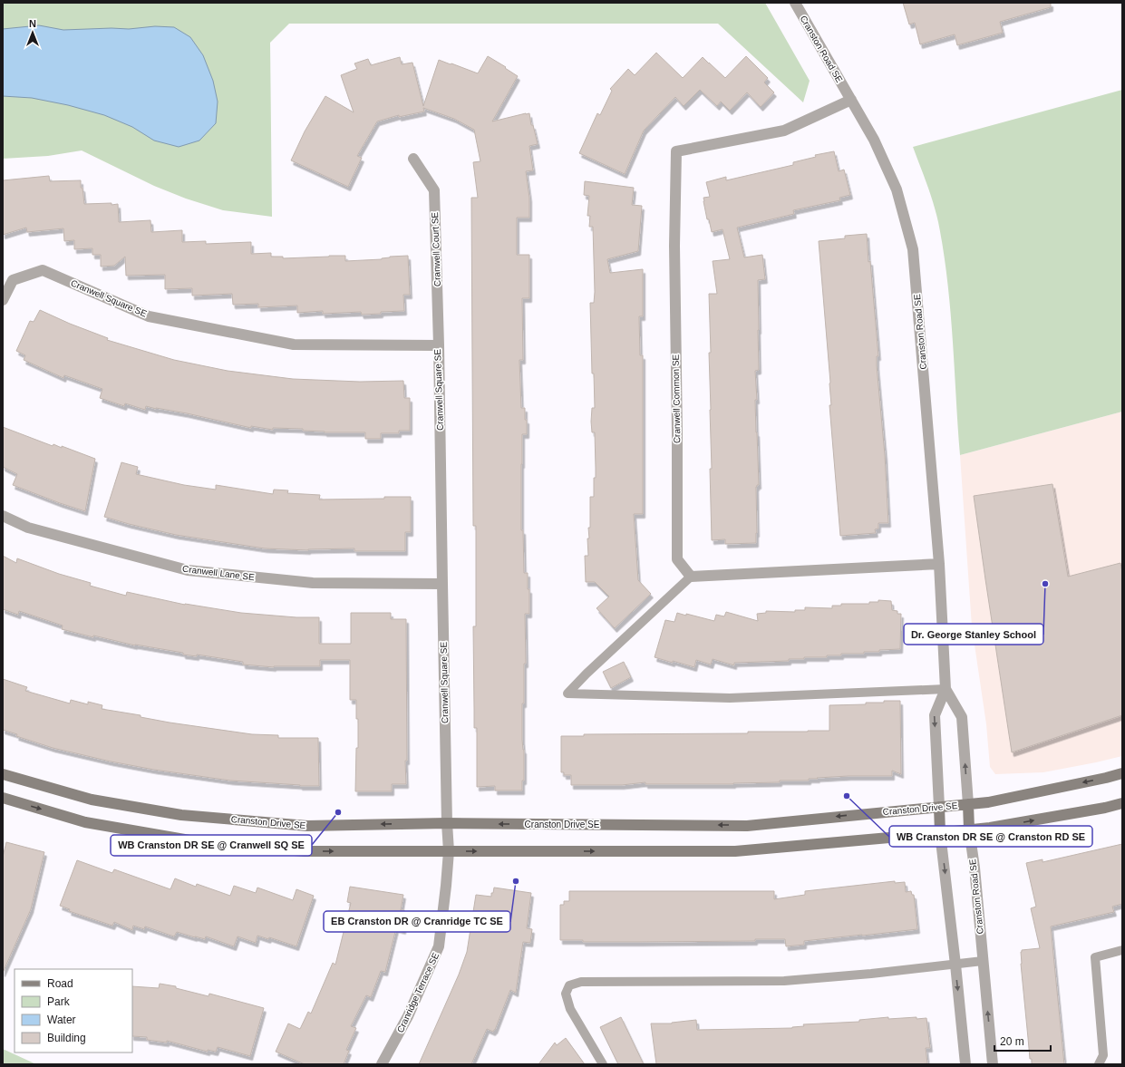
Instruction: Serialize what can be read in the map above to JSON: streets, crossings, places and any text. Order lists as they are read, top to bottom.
{
  "streets": {
    "street": [
      "Cranston Road SE",
      "Cranwell Court SE",
      "Cranwell Square SE",
      "Cranwell Common SE",
      "Cranwell Lane SE",
      "Cranston Drive SE",
      "Cranridge Terrace SE"
    ]
  },
  "crossings": [
    ["Cranston Road SE", "Cranwell Common SE"],
    ["Cranston Road SE", "Cranston Drive SE"],
    ["Cranwell Court SE", "Cranwell Square SE"],
    ["Cranwell Square SE", "Cranwell Lane SE"],
    ["Cranwell Square SE", "Cranston Drive SE"],
    ["Cranwell Square SE", "Cranridge Terrace SE"]
  ],
  "places": [
    "Dr. George Stanley School",
    "WB Cranston DR SE @ Cranston RD SE",
    "WB Cranston DR SE @ Cranwell SQ SE",
    "EB Cranston DR @ Cranridge TC SE"
  ],
  "legend": [
    "Road",
    "Park",
    "Water",
    "Building"
  ],
  "scale_bar": "20 m",
  "north": "top"
}
